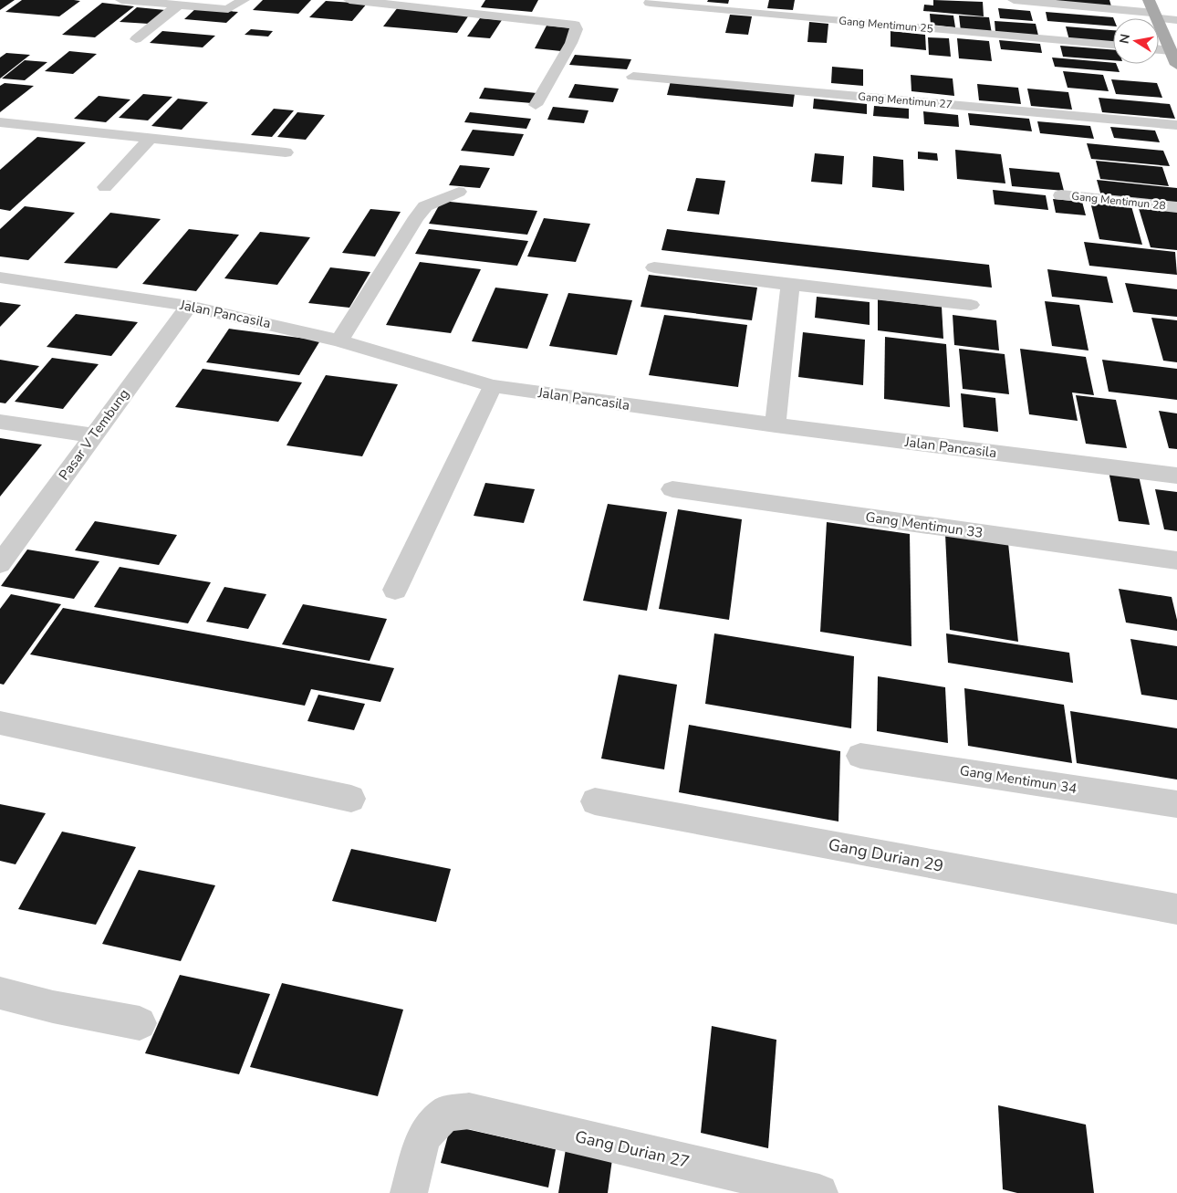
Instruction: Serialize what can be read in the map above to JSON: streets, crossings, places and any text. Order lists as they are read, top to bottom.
{
  "streets": {
    "street": [
      "Gang Mentimun 25",
      "Gang Mentimun 27",
      "Gang Mentimun 28",
      "Jalan Pancasila",
      "Pasar V Tembung",
      "Gang Mentimun 33",
      "Gang Mentimun 34",
      "Gang Durian 29",
      "Gang Durian 27"
    ]
  },
  "crossings": [
    ["Jalan Pancasila", "Pasar V Tembung"]
  ],
  "north": "left"
}
